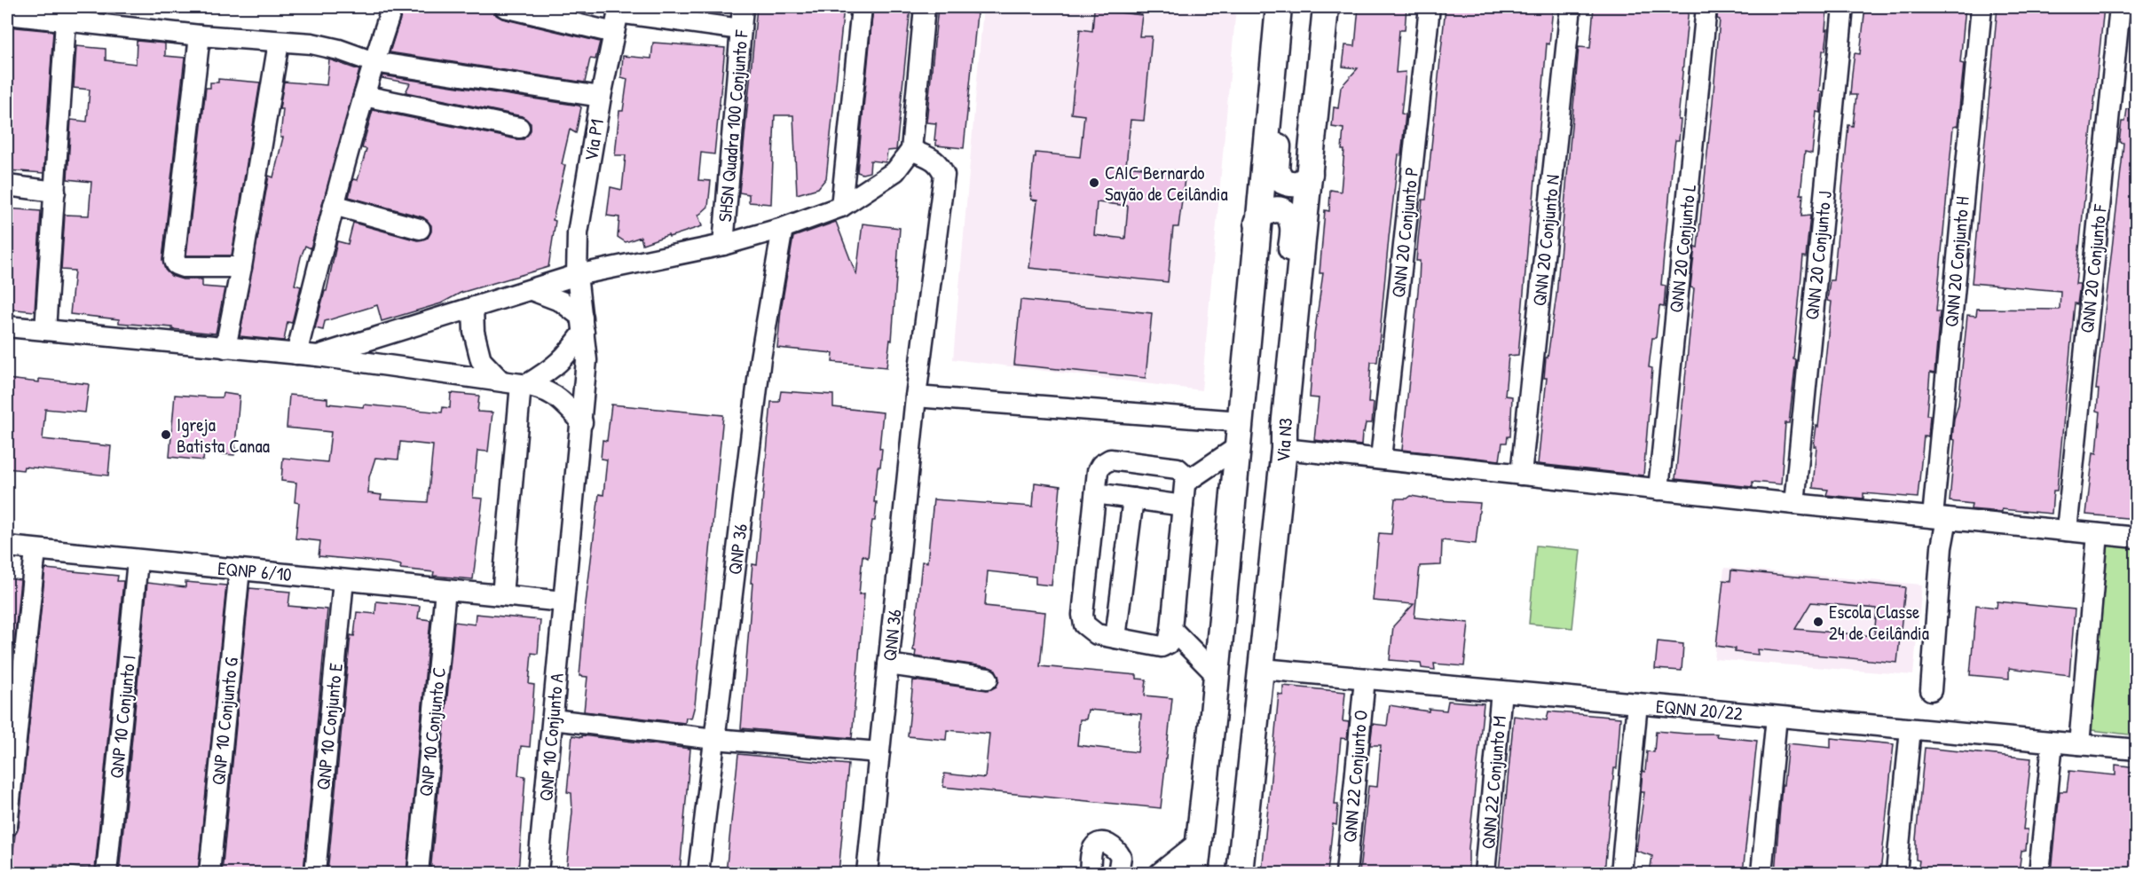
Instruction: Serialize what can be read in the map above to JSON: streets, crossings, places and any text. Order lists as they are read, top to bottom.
{
  "streets": {
    "main road": ["Via N3"],
    "street": [
      "SHSN Quadra 100 Conjunto F",
      "Via P1",
      "QNN 20 Conjunto P",
      "QNN 20 Conjunto N",
      "QNN 20 Conjunto L",
      "QNN 20 Conjunto J",
      "QNN 20 Conjunto H",
      "QNN 20 Conjunto F",
      "QNP 36",
      "EQNP 6/10",
      "QNN 36",
      "EQNN 20/22",
      "QNP 10 Conjunto I",
      "QNP 10 Conjunto G",
      "QNP 10 Conjunto E",
      "QNP 10 Conjunto C",
      "QNP 10 Conjunto A",
      "QNN 22 Conjunto O",
      "QNN 22 Conjunto M"
    ]
  },
  "crossings": [
    ["Via N3", "EQNN 20/22"],
    ["EQNP 6/10", "QNP 10 Conjunto I"],
    ["EQNP 6/10", "QNP 10 Conjunto G"],
    ["EQNP 6/10", "QNP 10 Conjunto E"],
    ["EQNP 6/10", "QNP 10 Conjunto C"],
    ["EQNP 6/10", "QNP 10 Conjunto A"],
    ["EQNN 20/22", "QNN 22 Conjunto O"],
    ["EQNN 20/22", "QNN 22 Conjunto M"]
  ],
  "places": ["CAIC Bernardo Sayão de Ceilândia", "Igreja Batista Canaa", "Escola Classe 24 de Ceilândia"]
}
